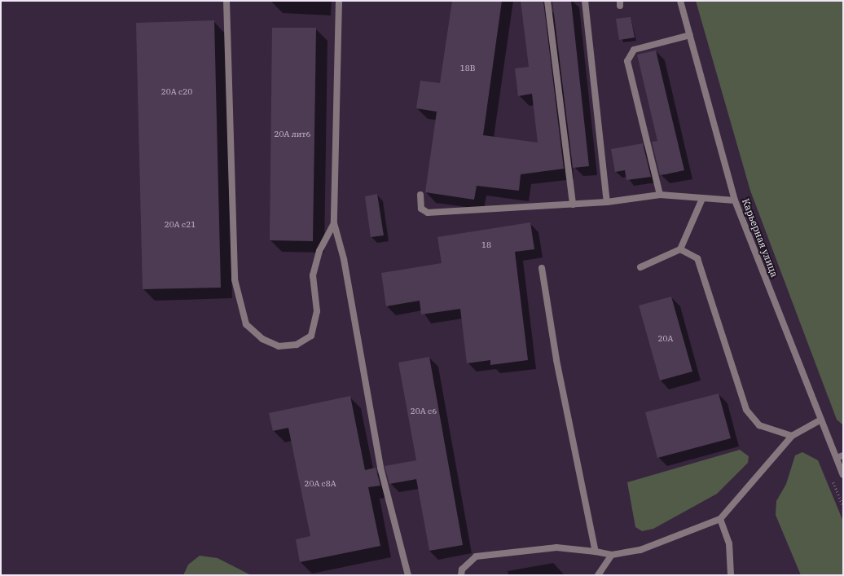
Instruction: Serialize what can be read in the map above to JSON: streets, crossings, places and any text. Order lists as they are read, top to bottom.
{
  "streets": {
    "street": ["Карьерная улица"]
  },
  "house_numbers": [
    "18В",
    "20А с20",
    "20А лит6",
    "20А с21",
    "18",
    "20А",
    "20А с6",
    "20А с8А"
  ]
}
